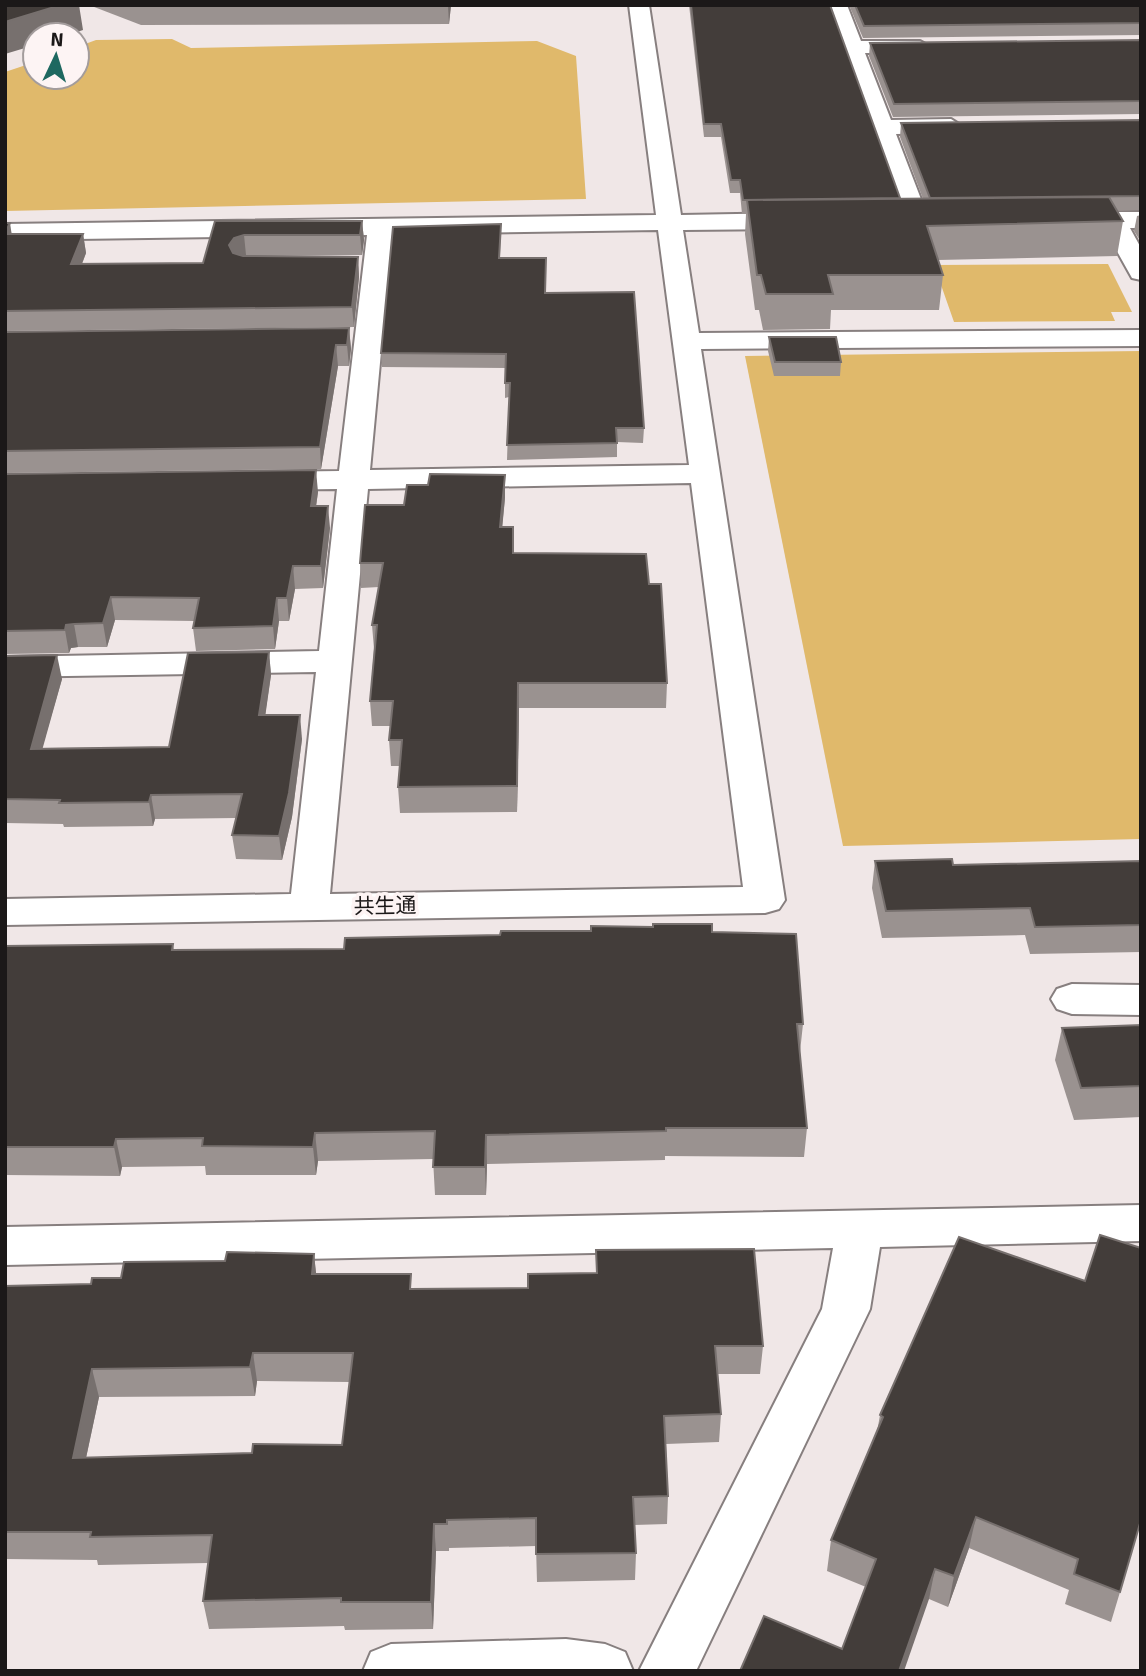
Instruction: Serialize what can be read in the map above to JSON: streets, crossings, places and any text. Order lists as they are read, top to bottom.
{
  "streets": {
    "street": ["共生通"]
  },
  "north": "top"
}
